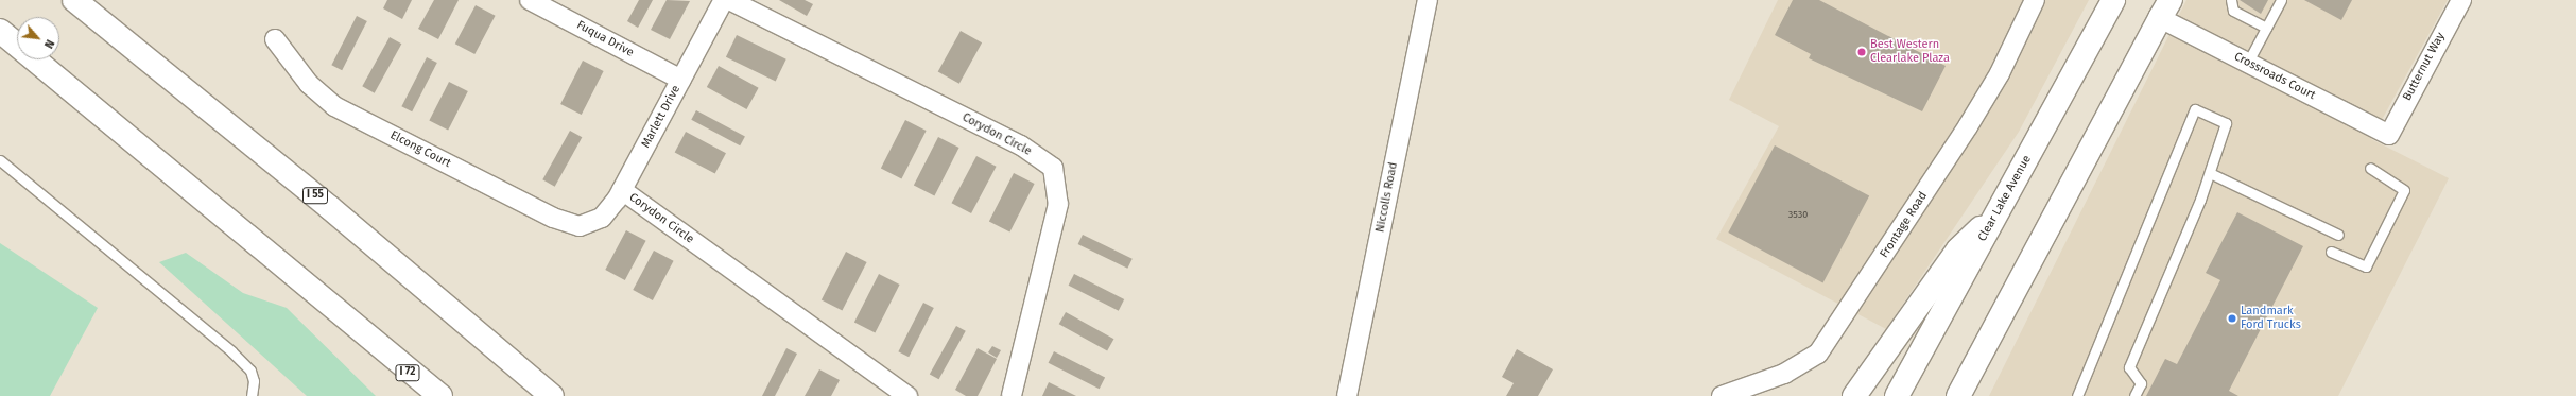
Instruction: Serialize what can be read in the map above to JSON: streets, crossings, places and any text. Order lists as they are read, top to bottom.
{
  "streets": {
    "highway": ["I 55", "Clear Lake Avenue", "I 72"],
    "street": [
      "Fuqua Drive",
      "Butternut Way",
      "Crossroads Court",
      "Marlett Drive",
      "Corydon Circle",
      "Elcong Court",
      "Niccolls Road",
      "Frontage Road"
    ]
  },
  "crossings": [
    ["Fuqua Drive", "Marlett Drive"],
    ["Butternut Way", "Crossroads Court"],
    ["Marlett Drive", "Corydon Circle"],
    ["Marlett Drive", "Elcong Court"]
  ],
  "places": ["Best Western Clearlake Plaza", "Landmark Ford Trucks"],
  "house_numbers": ["3530"],
  "north": "bottom right"
}
